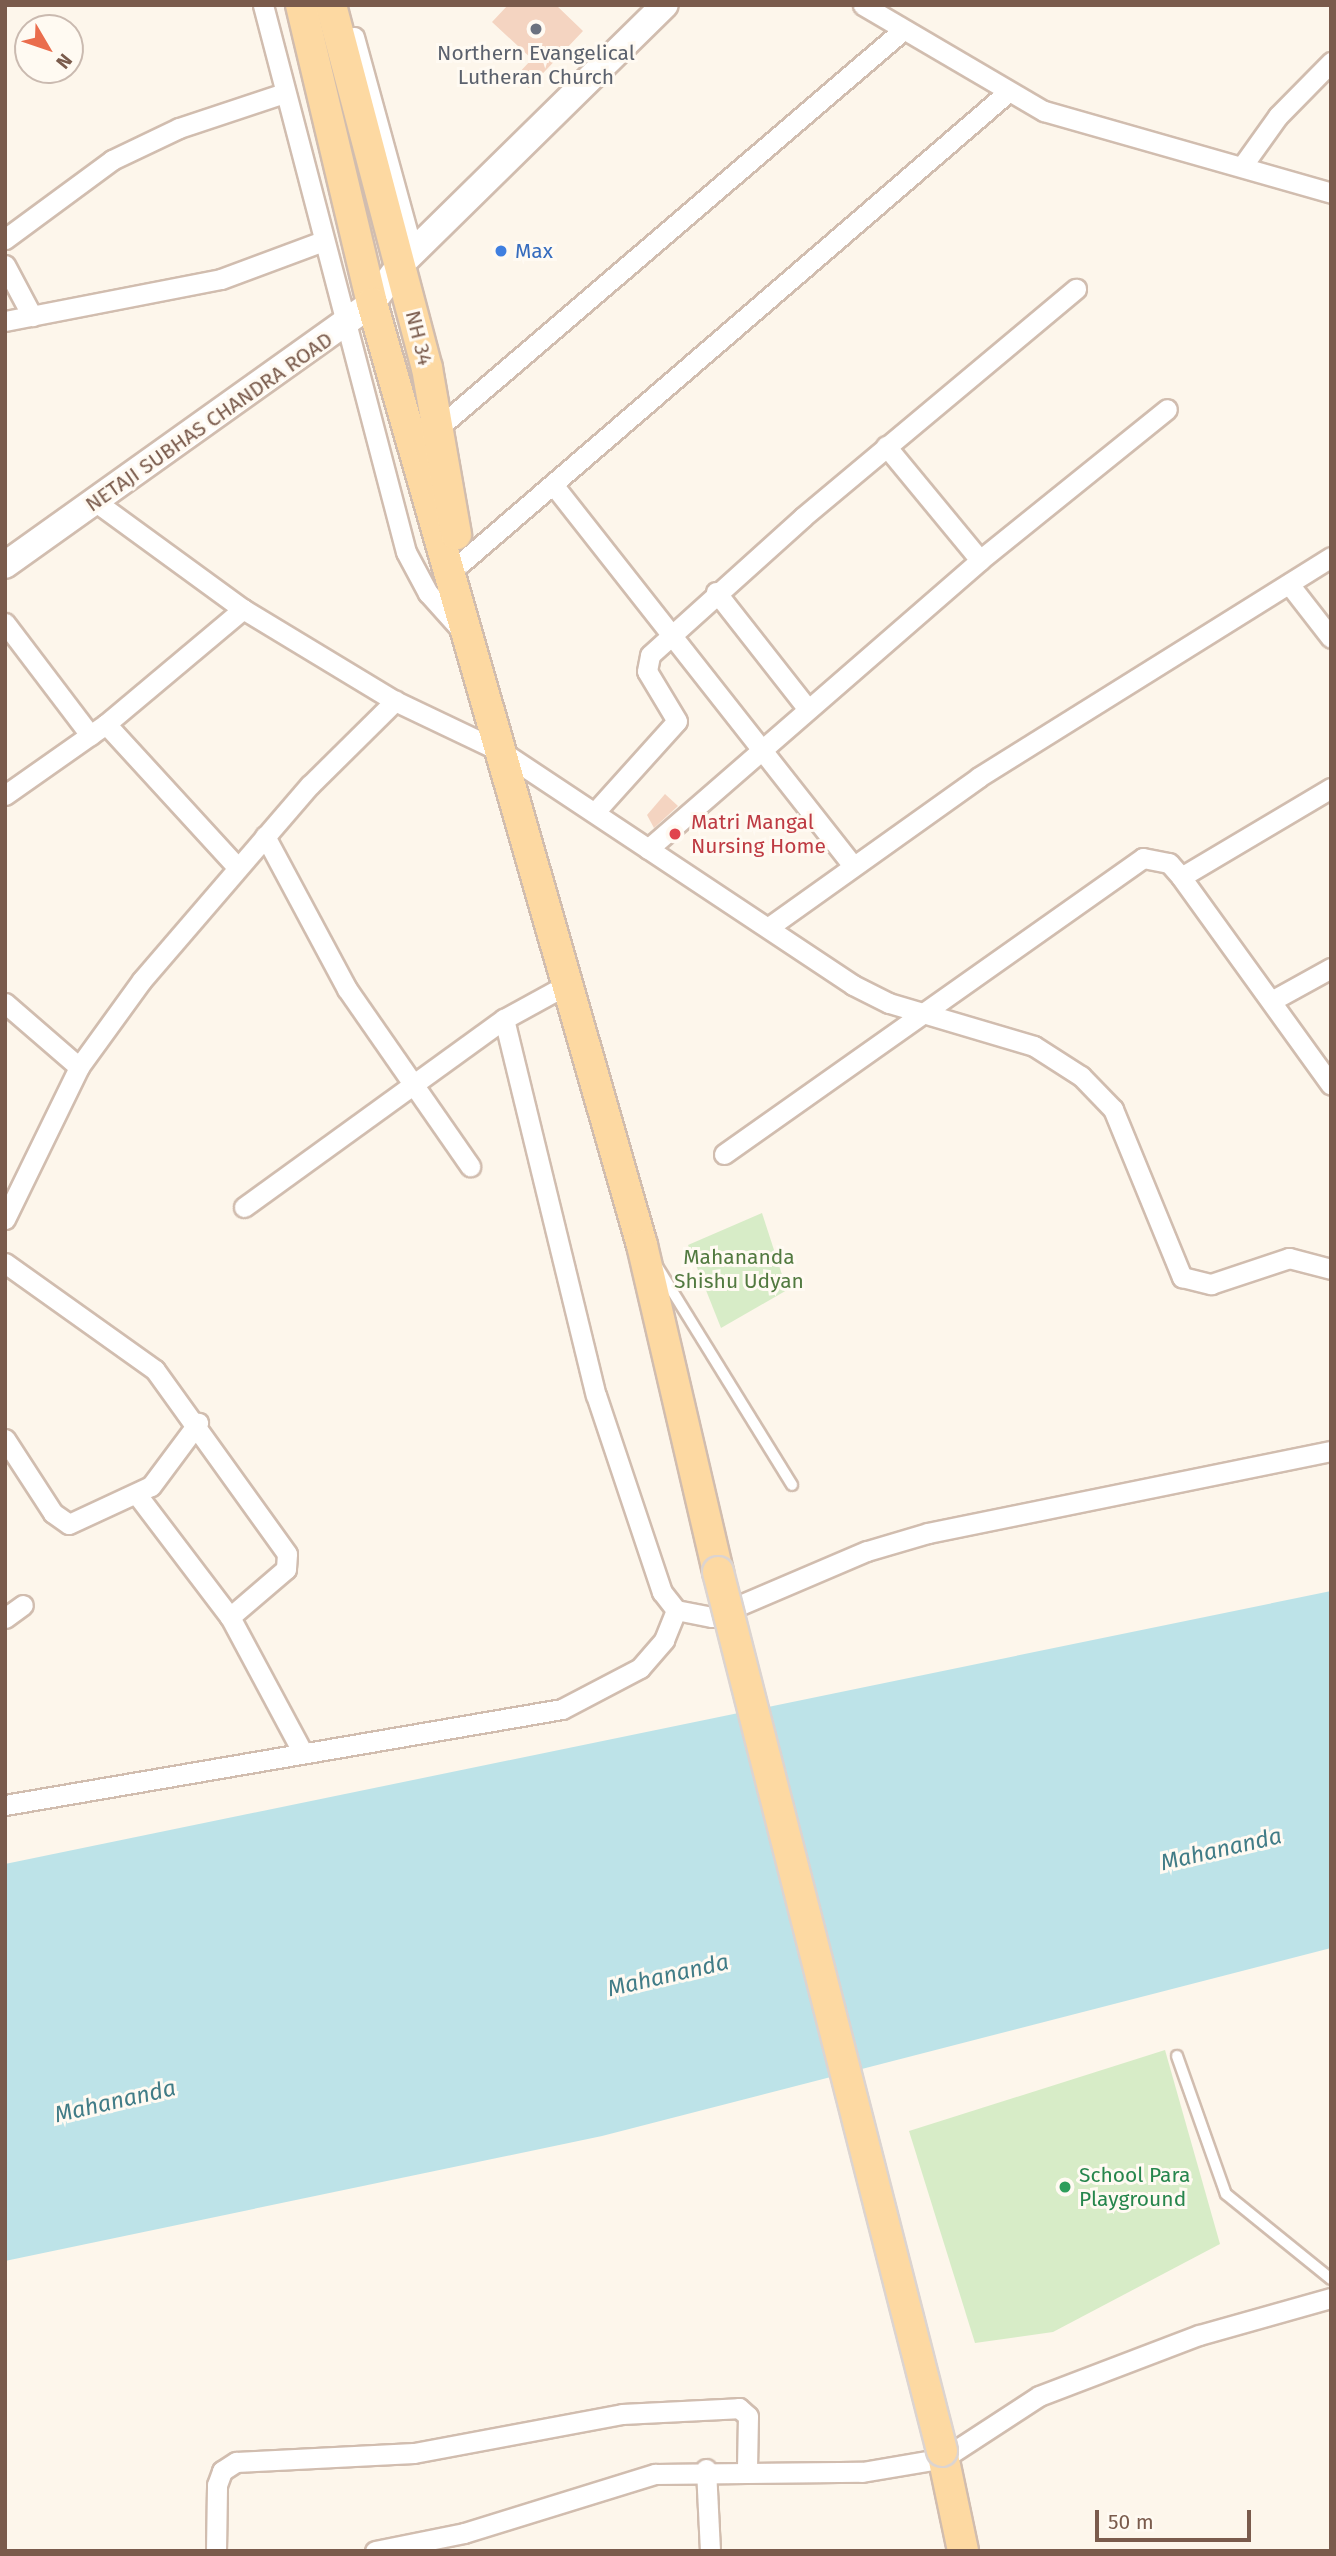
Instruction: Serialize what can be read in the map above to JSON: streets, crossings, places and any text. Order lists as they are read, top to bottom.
{
  "streets": {
    "main road": ["NH 34", "NETAJI SUBHAS CHANDRA ROAD"]
  },
  "crossings": [
    ["NH 34", "NETAJI SUBHAS CHANDRA ROAD"]
  ],
  "water": ["Mahananda"],
  "parks": ["Mahananda Shishu Udyan"],
  "places": [
    "Northern Evangelical Lutheran Church",
    "Max",
    "Matri Mangal Nursing Home",
    "School Para Playground"
  ],
  "scale_bar": "50 m",
  "north": "bottom right"
}
